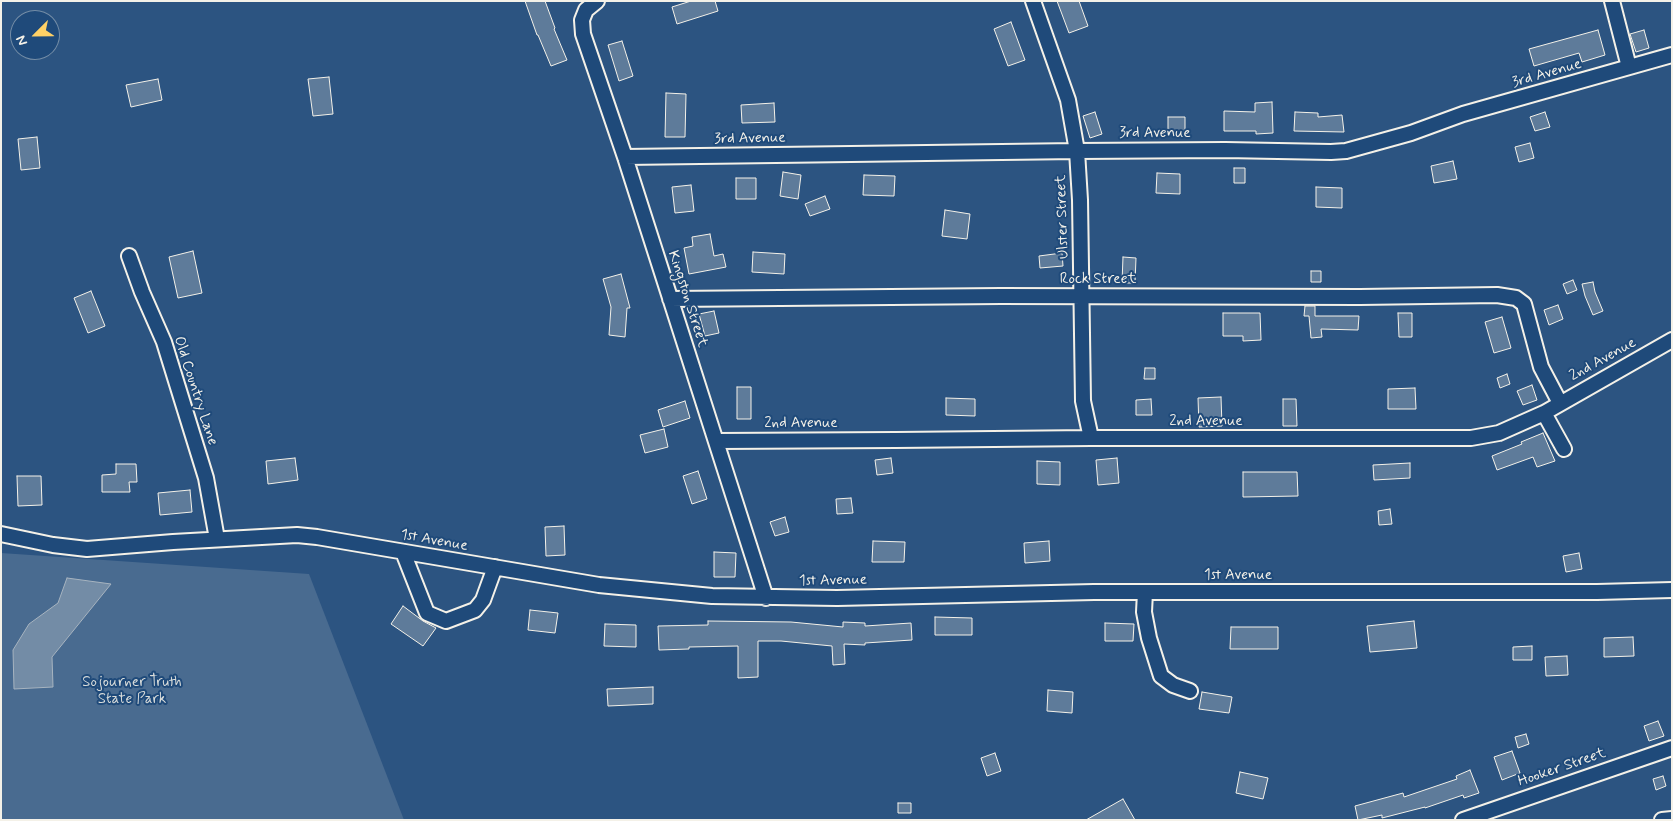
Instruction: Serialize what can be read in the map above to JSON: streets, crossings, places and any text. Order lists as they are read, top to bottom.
{
  "streets": {
    "street": [
      "3rd Avenue",
      "Ulster Street",
      "Rock Street",
      "Kingston Street",
      "2nd Avenue",
      "Old Country Lane",
      "1st Avenue",
      "Hooker Street"
    ]
  },
  "crossings": [
    ["3rd Avenue", "Ulster Street"],
    ["3rd Avenue", "Kingston Street"],
    ["Ulster Street", "Rock Street"],
    ["Ulster Street", "2nd Avenue"],
    ["Rock Street", "Kingston Street"],
    ["Rock Street", "2nd Avenue"],
    ["Kingston Street", "2nd Avenue"],
    ["Kingston Street", "1st Avenue"],
    ["Old Country Lane", "1st Avenue"]
  ],
  "parks": ["Sojourner Truth State Park"],
  "north": "bottom left"
}
